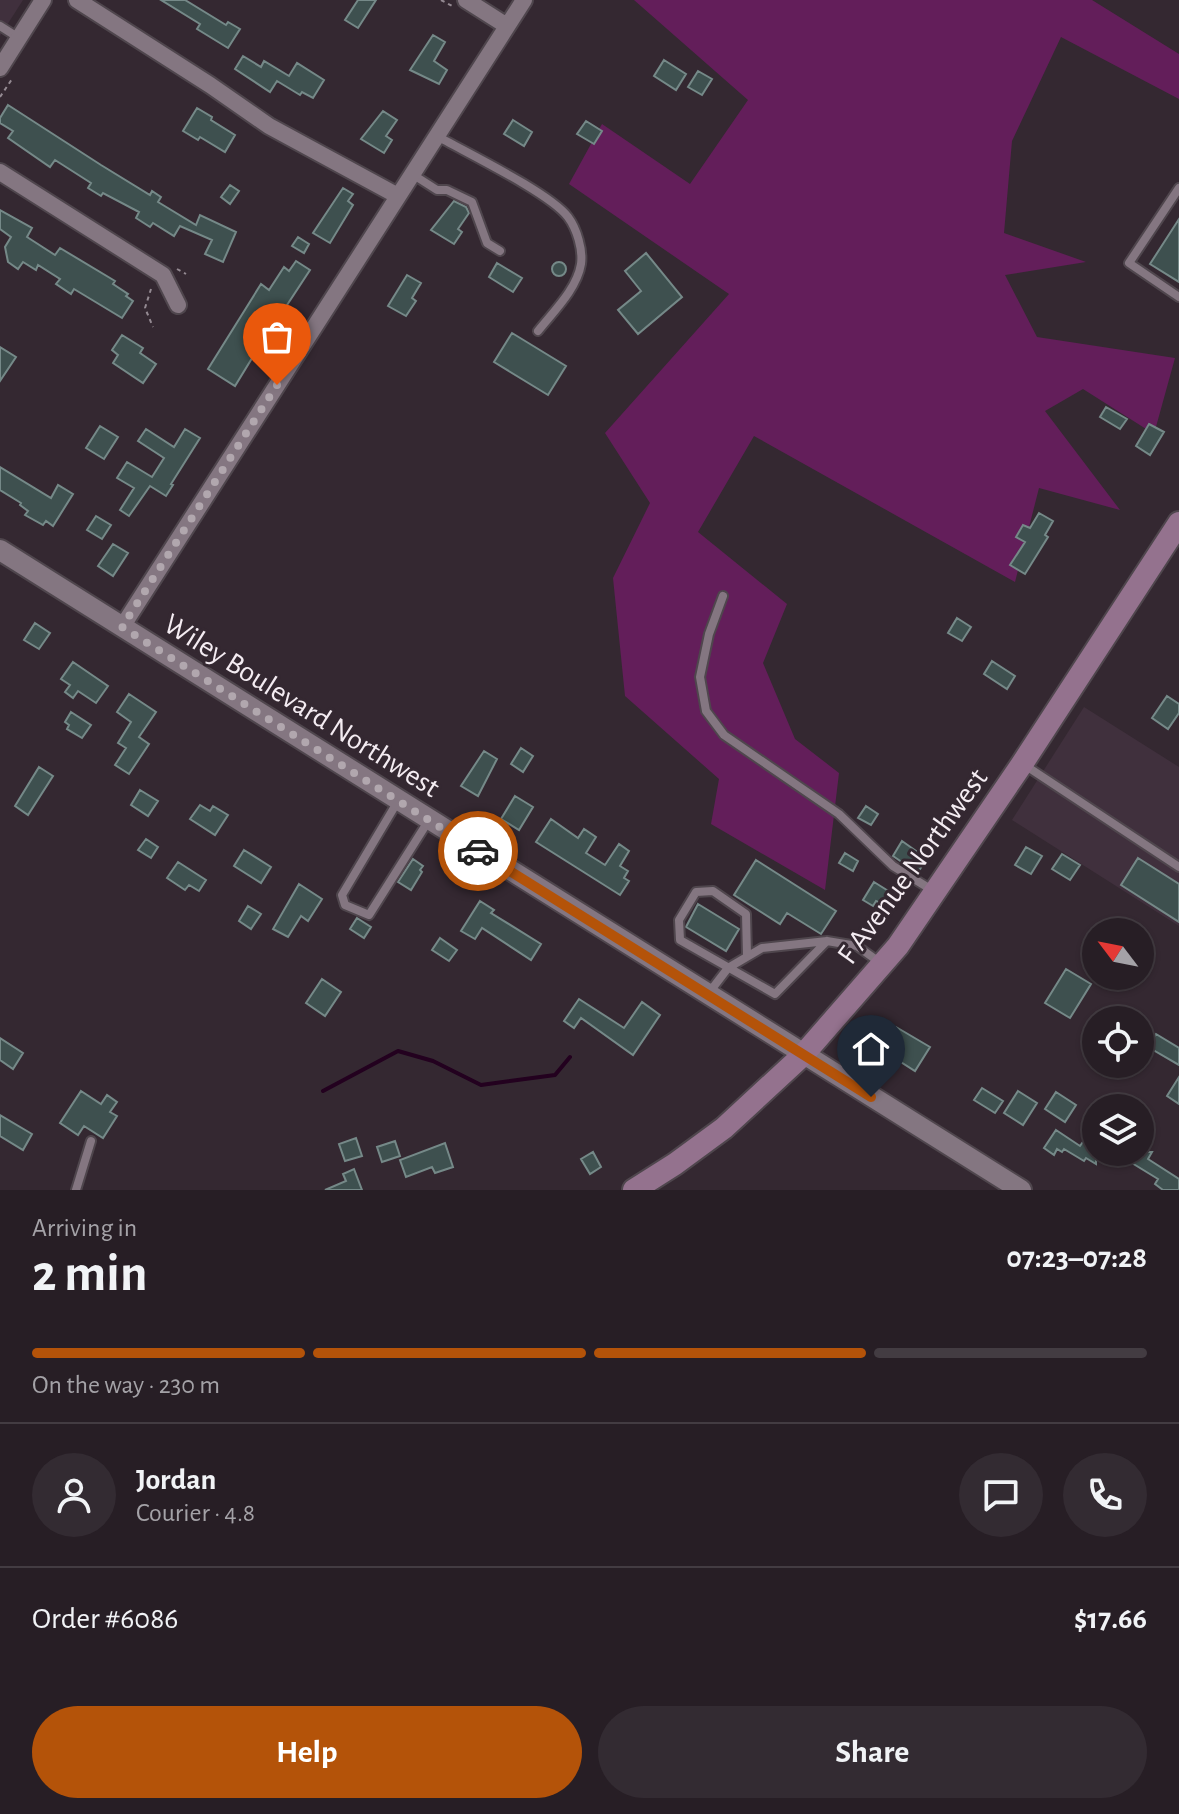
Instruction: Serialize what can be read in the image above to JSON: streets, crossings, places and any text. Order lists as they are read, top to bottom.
{
  "streets": {
    "main road": ["F Avenue Northwest"],
    "street": ["Wiley Boulevard Northwest"]
  },
  "crossings": [
    ["Wiley Boulevard Northwest", "F Avenue Northwest"]
  ],
  "north": "top left",
  "page": {
    "heading": ["2 min", "Arriving in", "07:23–07:28"],
    "panel": [
      "Jordan",
      "Courier · 4.8",
      "Order #6086",
      "$17.66"
    ],
    "bar": "On the way · 230 m",
    "buttons": ["Help", "Share"]
  }
}
